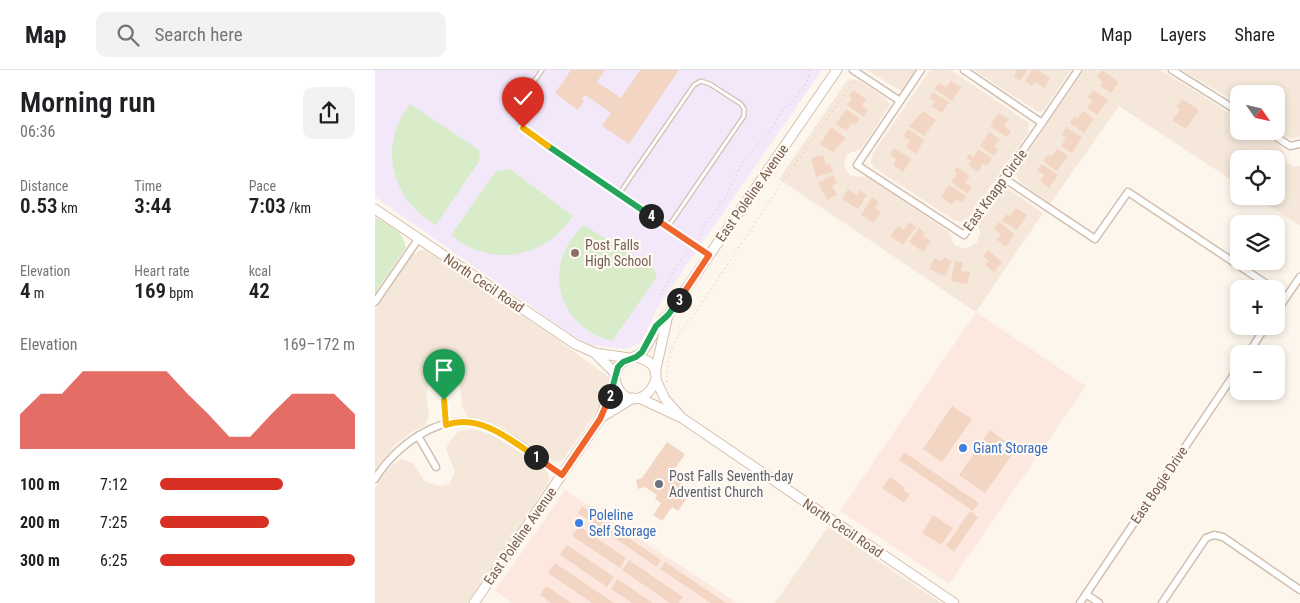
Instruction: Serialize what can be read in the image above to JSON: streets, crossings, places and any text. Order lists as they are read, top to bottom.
{
  "streets": {
    "main road": ["East Poleline Avenue", "North Cecil Road"],
    "street": ["East Knapp Circle", "East Bogie Drive"]
  },
  "crossings": [
    ["East Poleline Avenue", "North Cecil Road"]
  ],
  "places": [
    "Post Falls High School",
    "Giant Storage",
    "Post Falls Seventh-day Adventist Church",
    "Poleline Self Storage"
  ],
  "north": "bottom right",
  "page": {
    "header": "Map",
    "search": "Search here",
    "nav": ["Map", "Layers", "Share"],
    "heading": ["Morning run", "06:36"],
    "map_buttons": ["+", "−"],
    "stats": [
      ["Distance", "0.53 km"],
      ["Time", "3:44"],
      ["Pace", "7:03 /km"],
      ["Elevation", "4 m"],
      ["Heart rate", "169 bpm"],
      ["kcal", "42"]
    ],
    "pins": [
      "4",
      "3",
      "2",
      "1"
    ],
    "chart": ["Elevation", "169–172 m"],
    "list": [
      {
        "name": "100 m",
        "note": "7:12"
      },
      {
        "name": "200 m",
        "note": "7:25"
      },
      {
        "name": "300 m",
        "note": "6:25"
      }
    ]
  }
}
